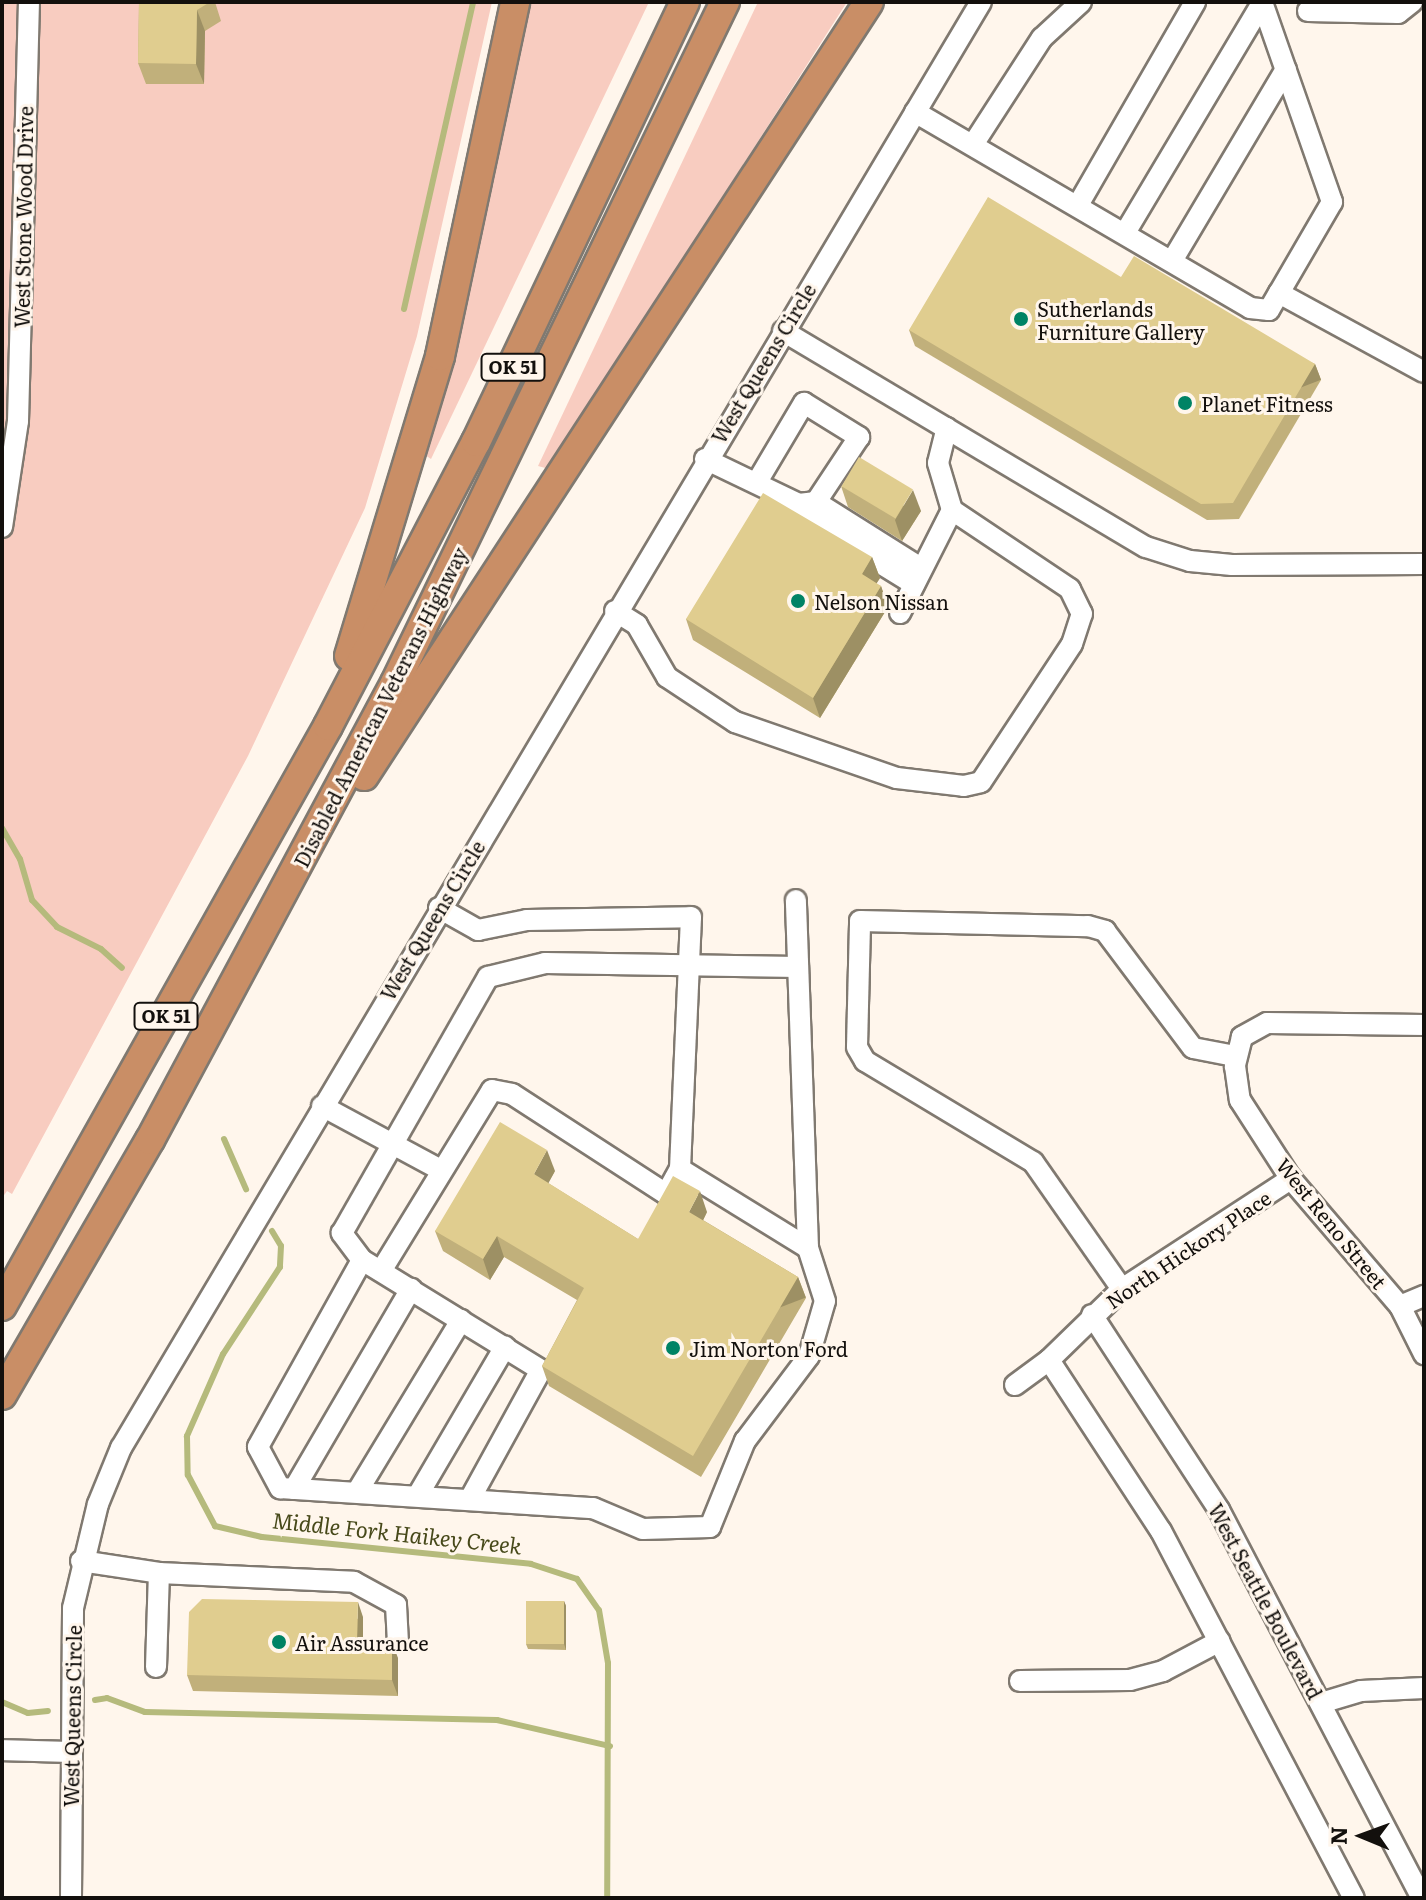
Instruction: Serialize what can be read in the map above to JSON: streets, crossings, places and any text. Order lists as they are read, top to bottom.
{
  "streets": {
    "highway": ["OK 51", "Disabled American Veterans Highway"],
    "street": [
      "West Stone Wood Drive",
      "West Queens Circle",
      "West Reno Street",
      "North Hickory Place",
      "West Seattle Boulevard"
    ]
  },
  "crossings": [
    ["West Reno Street", "North Hickory Place"],
    ["North Hickory Place", "West Seattle Boulevard"]
  ],
  "water": ["Middle Fork Haikey Creek"],
  "places": [
    "Sutherlands Furniture Gallery",
    "Planet Fitness",
    "Nelson Nissan",
    "Jim Norton Ford",
    "Air Assurance"
  ],
  "north": "left"
}
